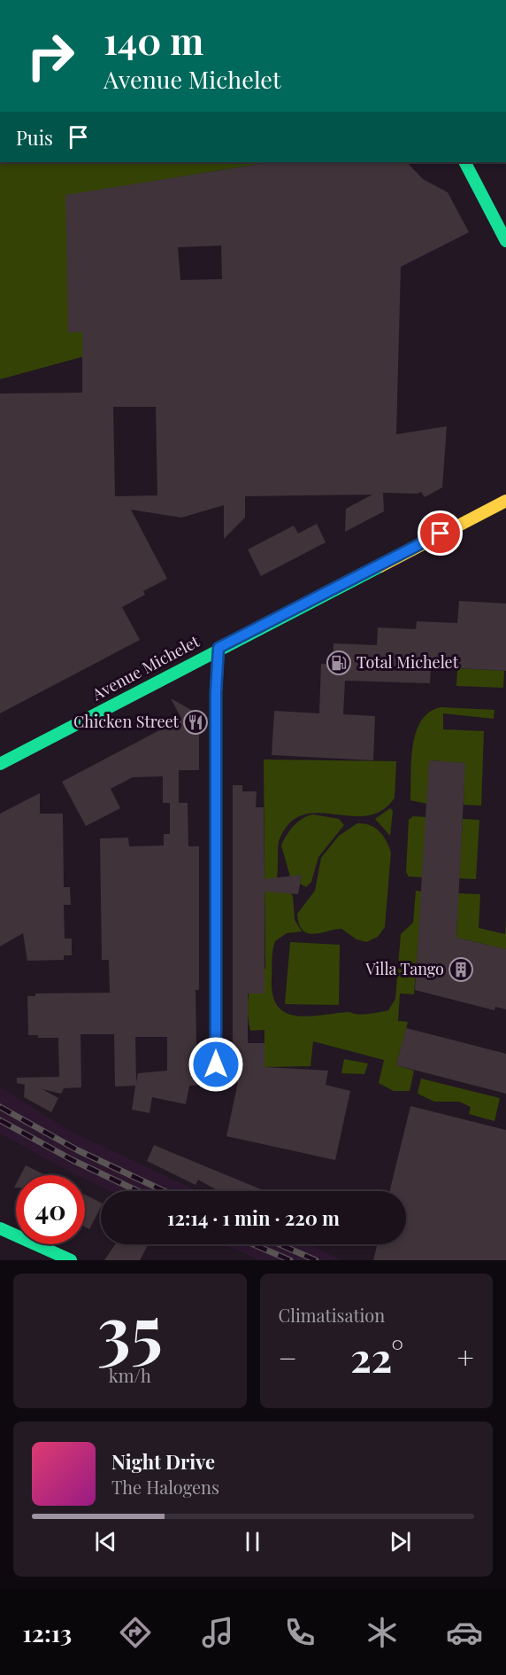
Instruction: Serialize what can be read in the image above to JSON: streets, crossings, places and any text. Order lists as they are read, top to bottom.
{
  "streets": {
    "street": ["Avenue Michelet"]
  },
  "places": {
    "fuel station": ["Total Michelet"],
    "restaurant": ["Chicken Street"],
    "building": ["Villa Tango"]
  },
  "page": {
    "turn": ["140 m", "Avenue Michelet"],
    "then": "Puis",
    "limit": "40",
    "trip": "12:14 · 1 min · 220 m",
    "tile": [
      ["35", "km/h"],
      "Climatisation"
    ],
    "heat": ["−", "22°", "+"],
    "song": ["Night Drive", "The Halogens"],
    "tabs": "12:13"
  }
}
